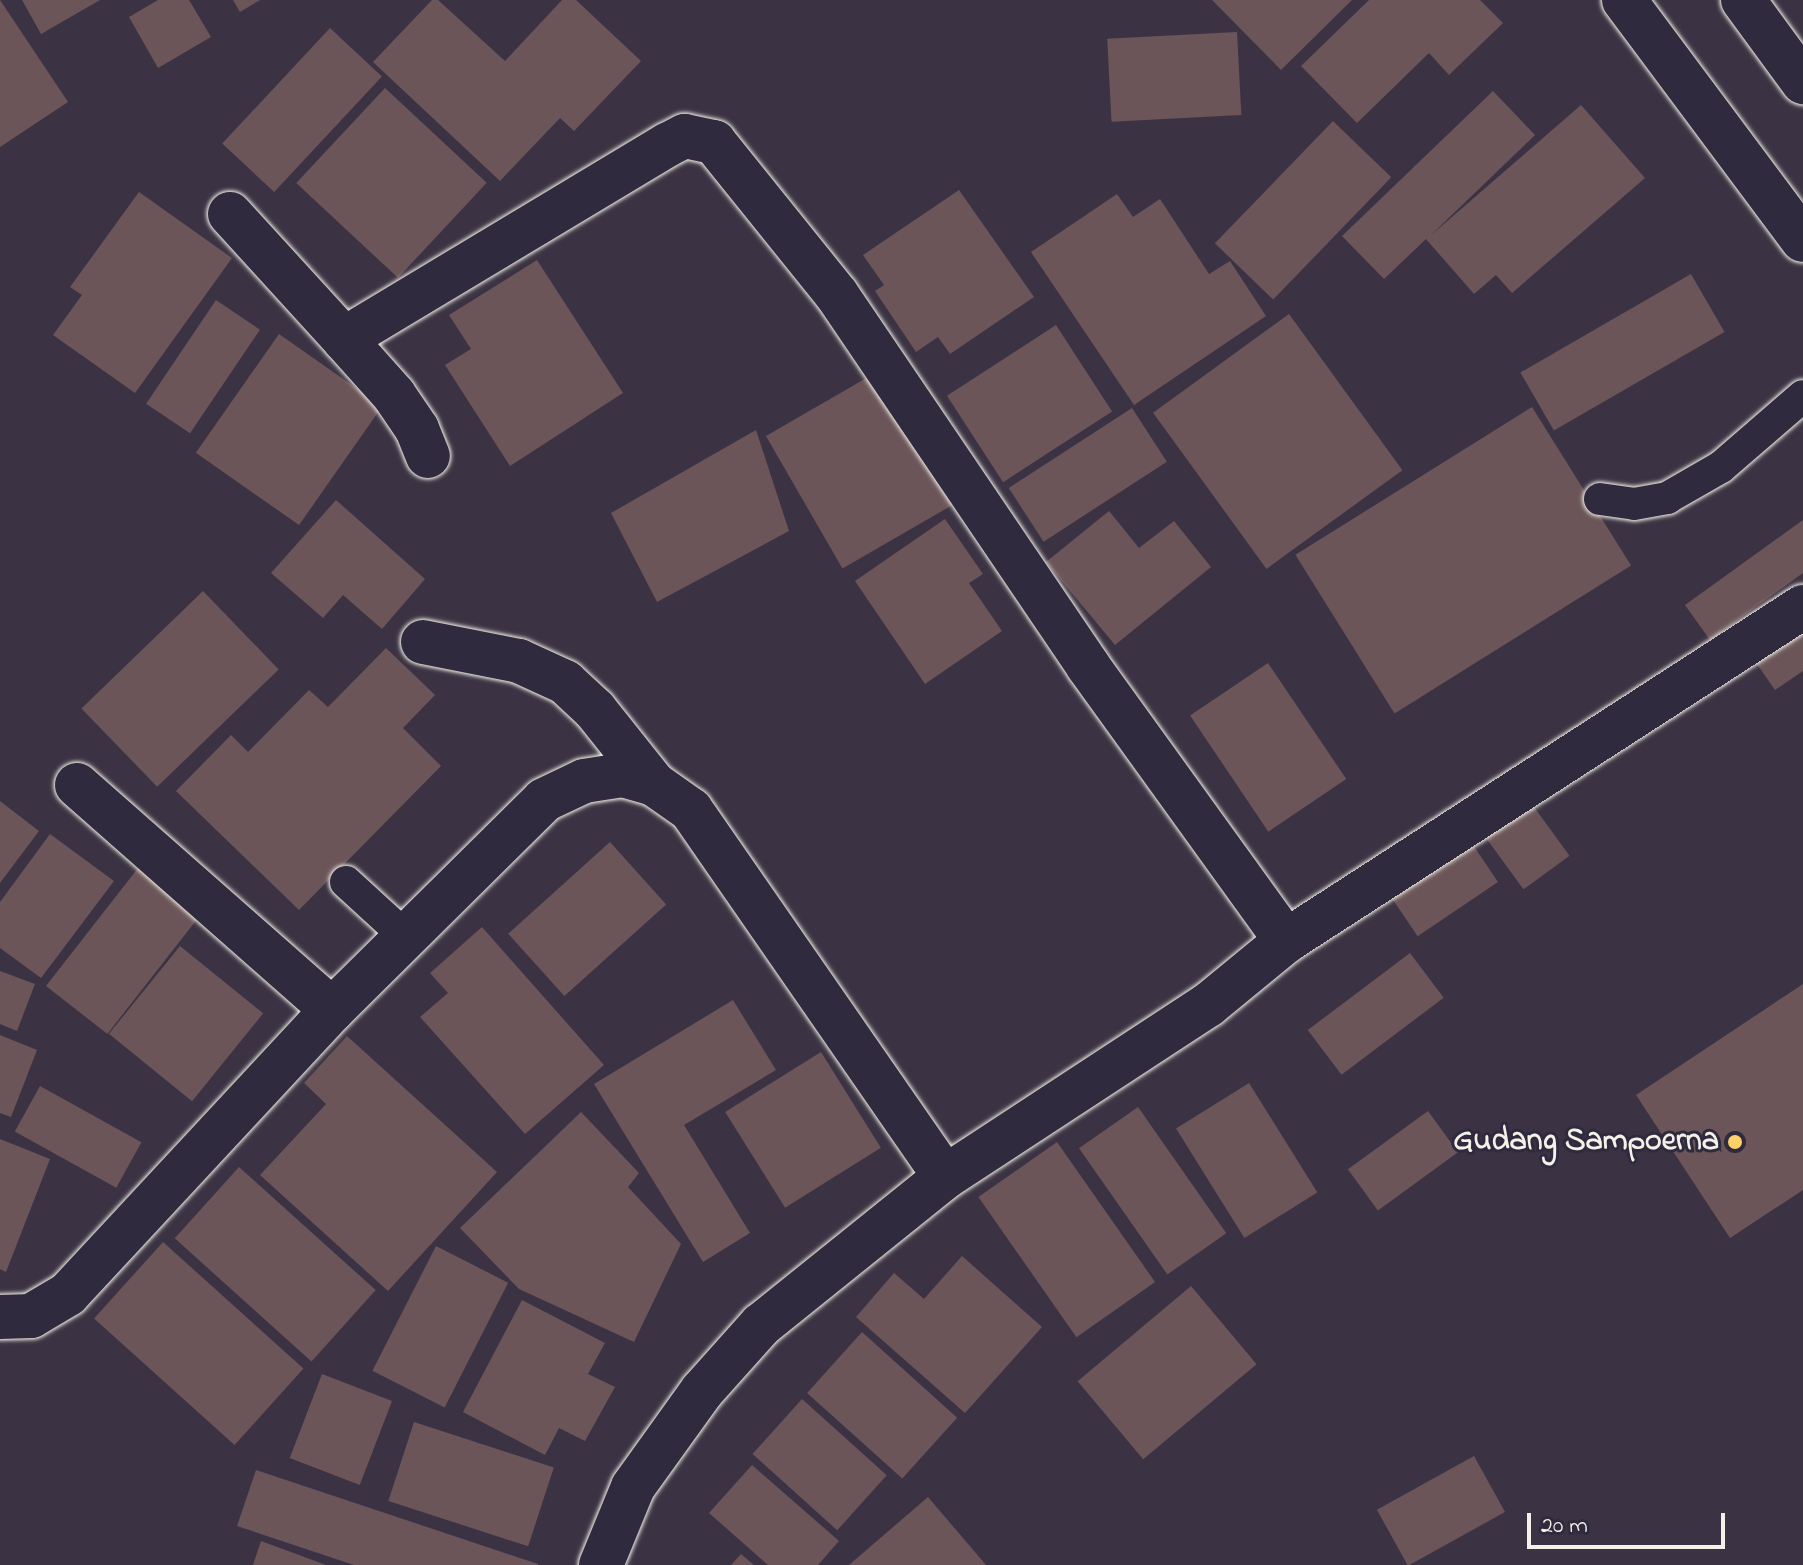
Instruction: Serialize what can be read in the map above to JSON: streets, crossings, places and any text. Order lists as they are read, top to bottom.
{
  "places": ["Gudang Sampoerna"],
  "scale_bar": "20 m"
}
